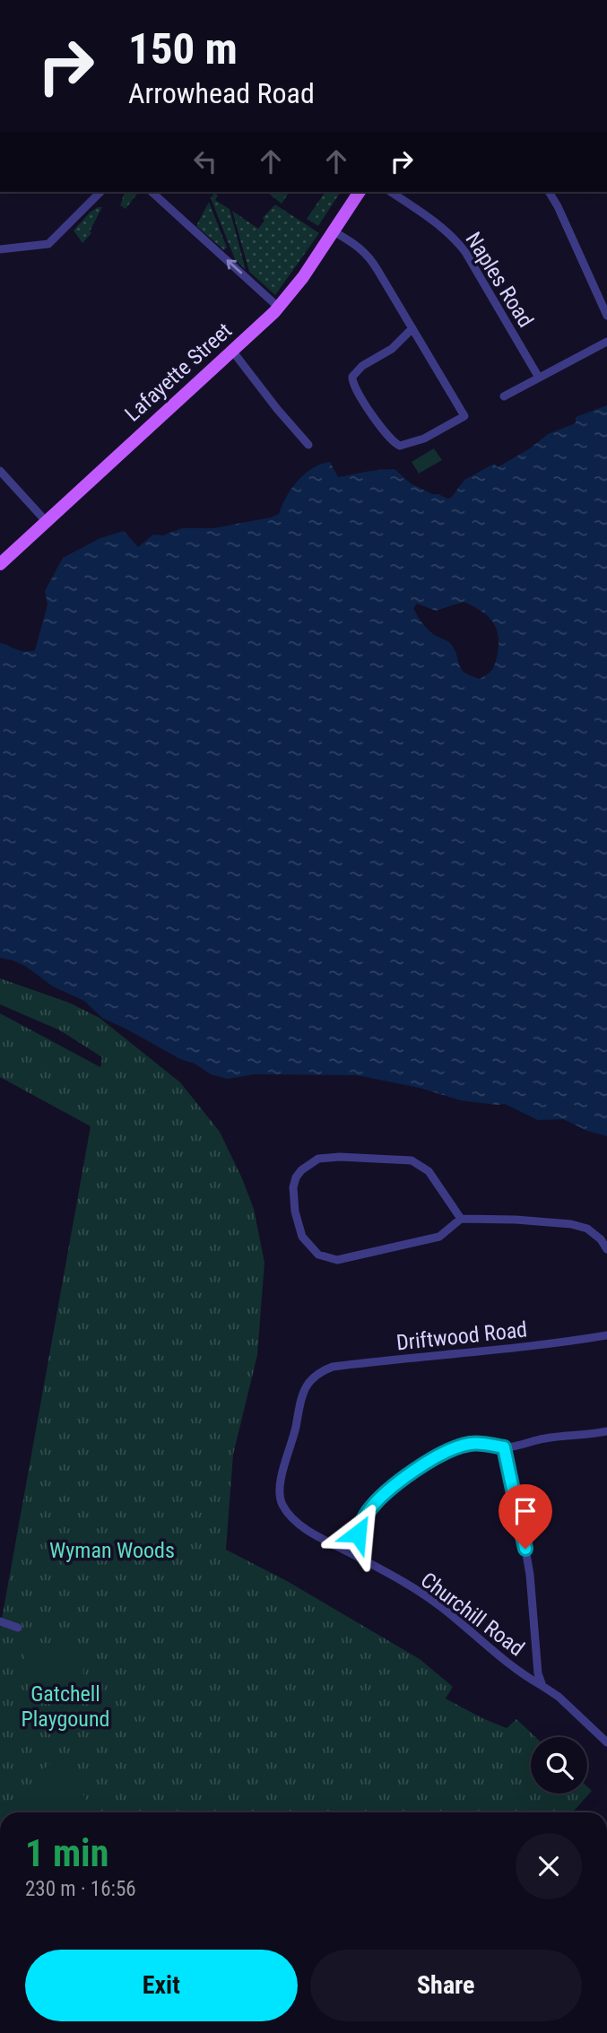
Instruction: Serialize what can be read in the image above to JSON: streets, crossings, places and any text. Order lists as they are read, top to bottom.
{
  "streets": {
    "main road": ["Lafayette Street"],
    "street": ["Naples Road", "Driftwood Road", "Churchill Road"]
  },
  "crossings": [
    ["Driftwood Road", "Churchill Road"]
  ],
  "parks": ["Wyman Woods", "Gatchell Playgound"],
  "page": {
    "turn": ["150 m", "Arrowhead Road"],
    "heading": ["1 min", "230 m · 16:56"],
    "buttons": ["Exit", "Share"]
  }
}
